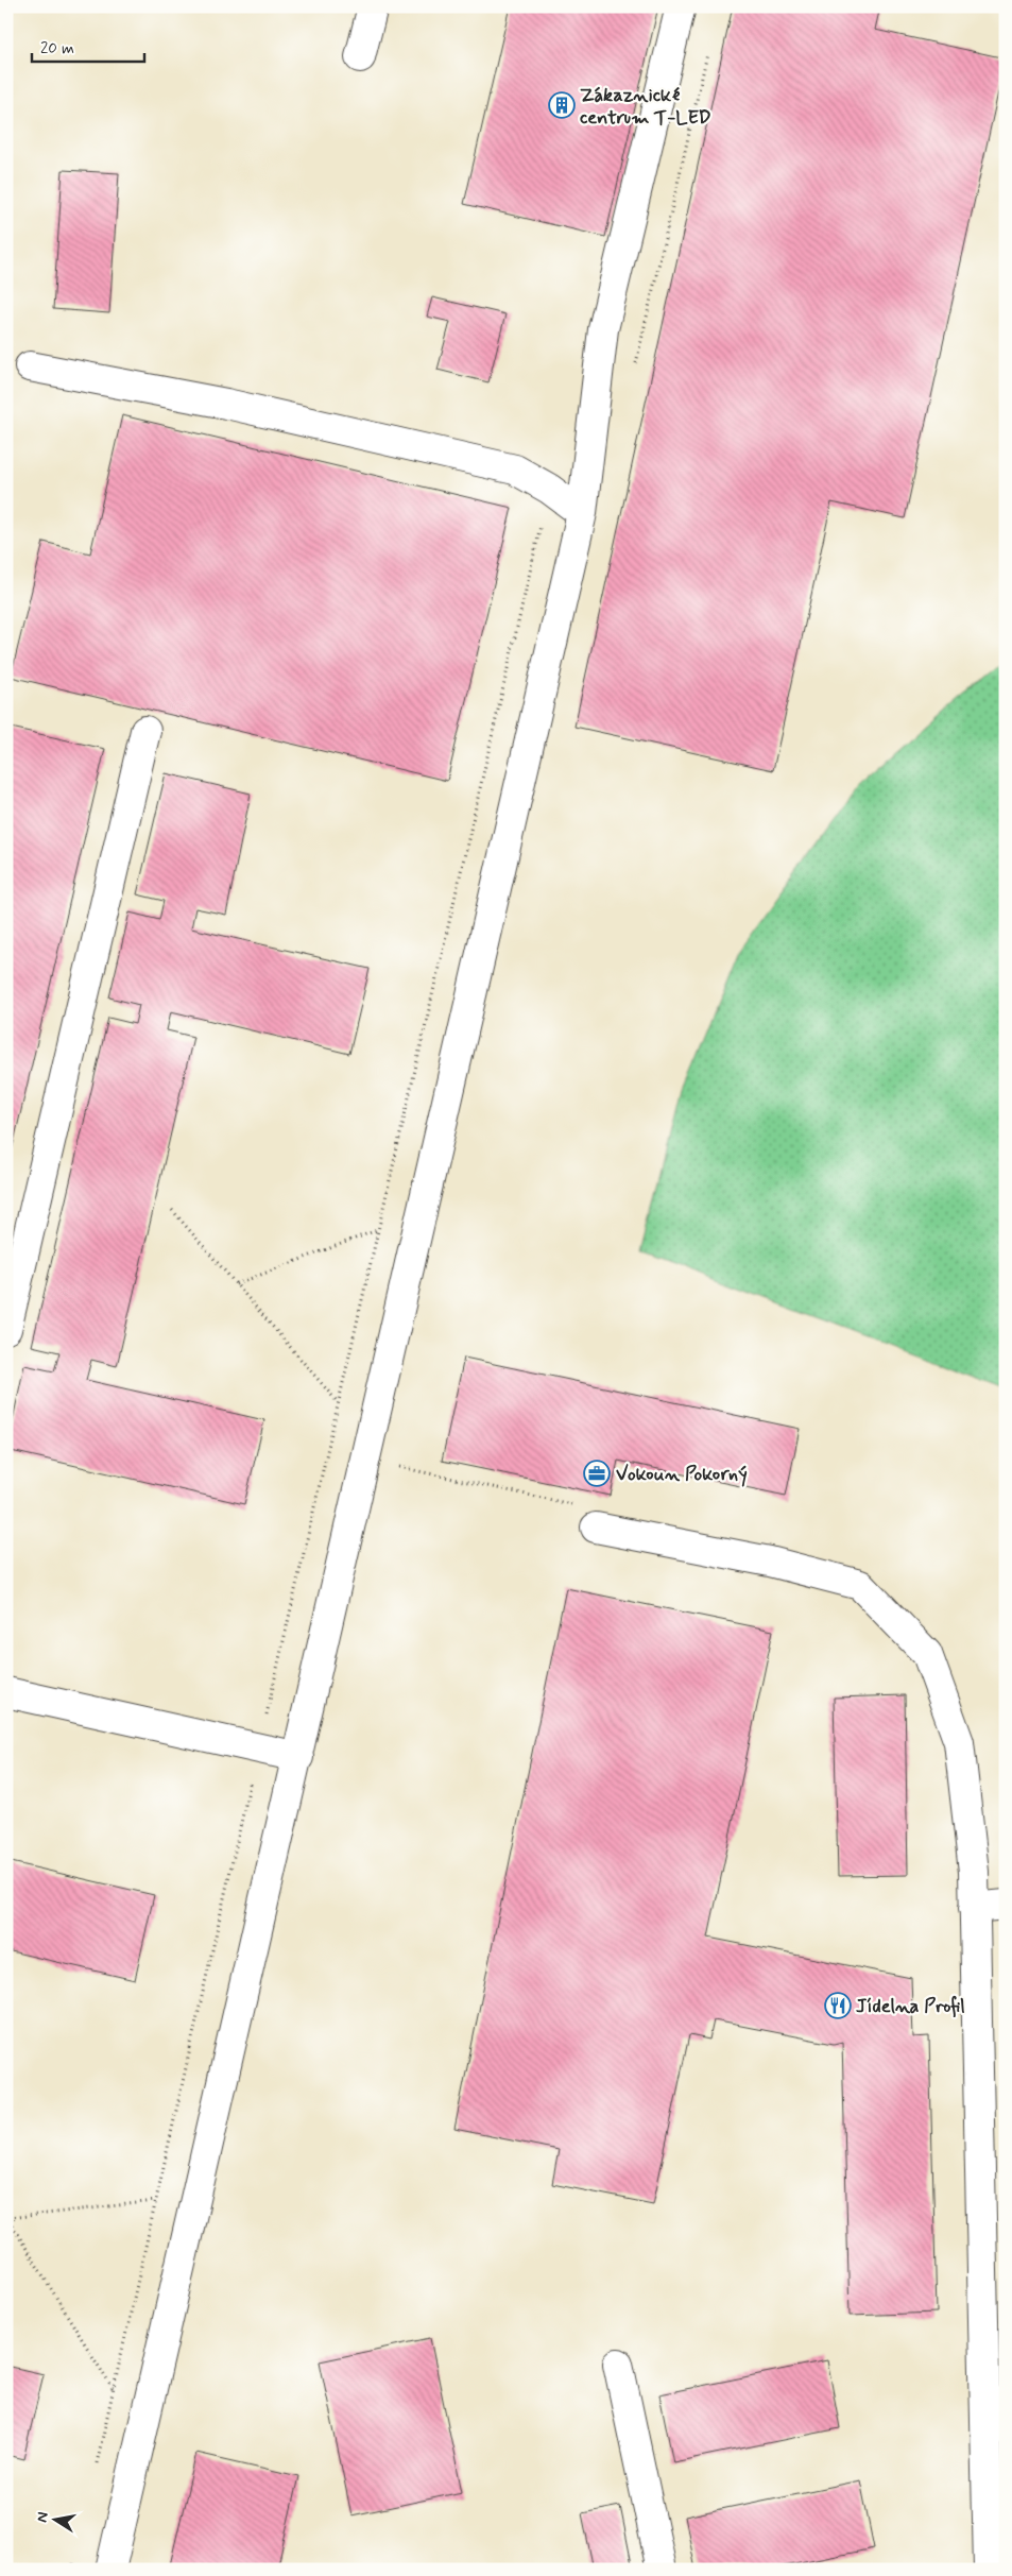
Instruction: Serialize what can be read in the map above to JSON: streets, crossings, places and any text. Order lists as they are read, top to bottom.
{
  "places": {
    "building": ["Zákaznické centrum T-LED"],
    "office": ["Vokoun Pokorný"],
    "restaurant": ["Jídelna Profil"]
  },
  "scale_bar": "20 m",
  "north": "left"
}
